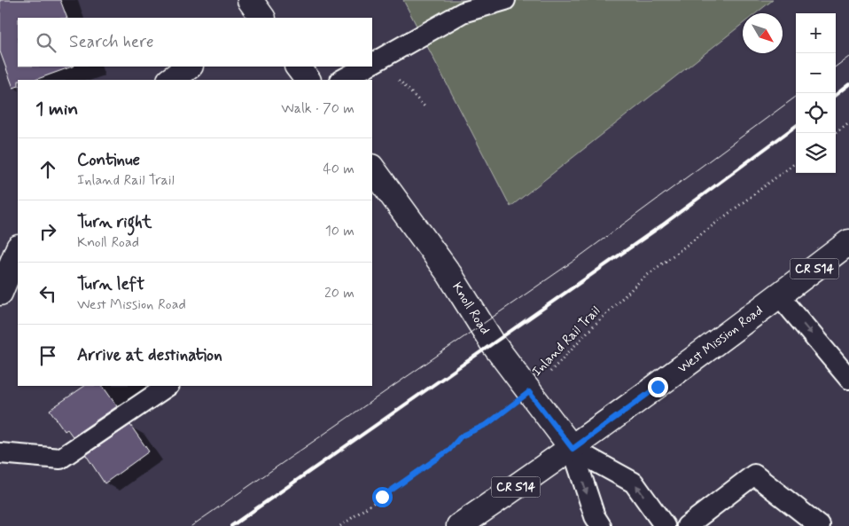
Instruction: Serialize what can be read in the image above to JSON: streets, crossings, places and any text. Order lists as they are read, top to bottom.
{
  "streets": {
    "main road": ["CR S14", "Knoll Road", "West Mission Road"],
    "path": ["Inland Rail Trail"]
  },
  "crossings": [
    ["Knoll Road", "West Mission Road"],
    ["Knoll Road", "Inland Rail Trail"]
  ],
  "north": "bottom right",
  "page": {
    "map_buttons": ["+", "−"],
    "search": "Search here",
    "heading": ["1 min", "Walk · 70 m"],
    "list": [
      ["Continue", "Inland Rail Trail", "40 m"],
      ["Turn right", "Knoll Road", "10 m"],
      ["Turn left", "West Mission Road", "20 m"],
      "Arrive at destination"
    ]
  }
}
